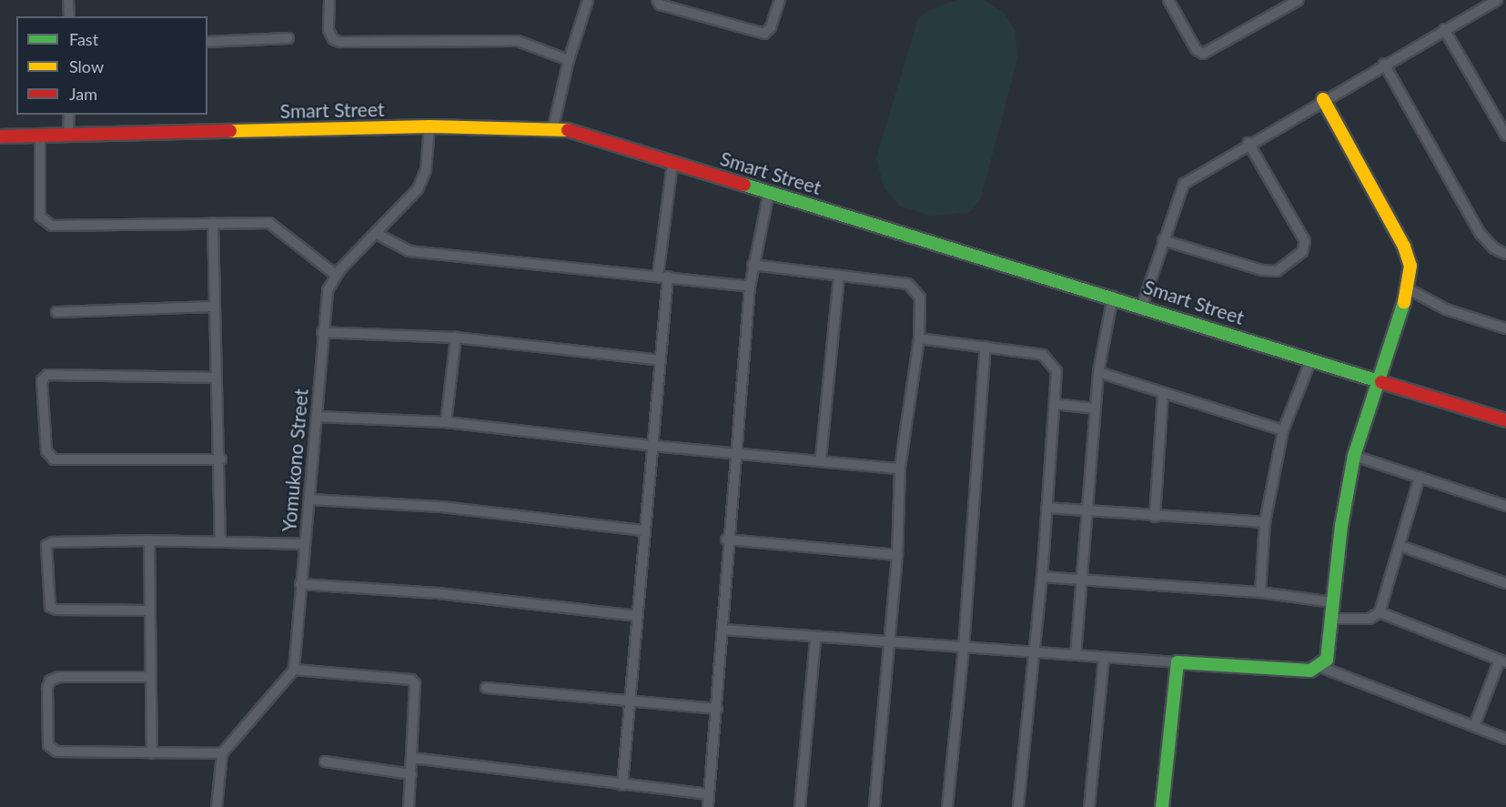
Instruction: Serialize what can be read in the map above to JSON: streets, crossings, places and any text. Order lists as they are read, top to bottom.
{
  "streets": {
    "street": ["Smart Street", "Yomukono Street"]
  },
  "crossings": [
    ["Smart Street", "Yomukono Street"]
  ],
  "legend": ["Fast", "Slow", "Jam"]
}
